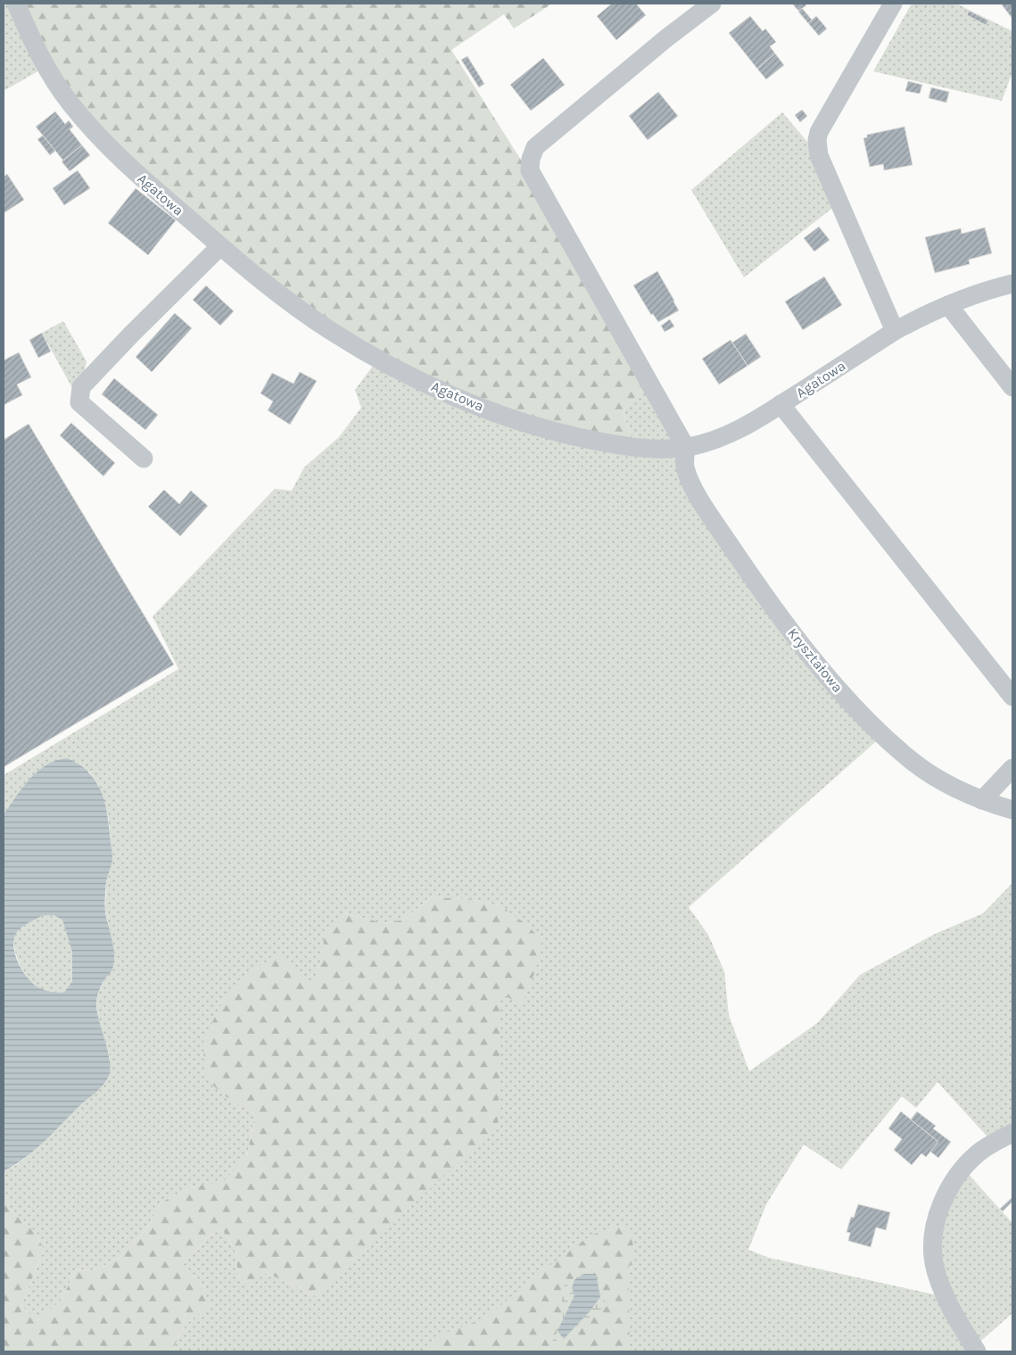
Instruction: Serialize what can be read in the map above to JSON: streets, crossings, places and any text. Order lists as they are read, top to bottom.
{
  "streets": {
    "street": ["Agatowa", "Kryształowa"]
  },
  "crossings": [
    ["Agatowa", "Kryształowa"]
  ]
}
